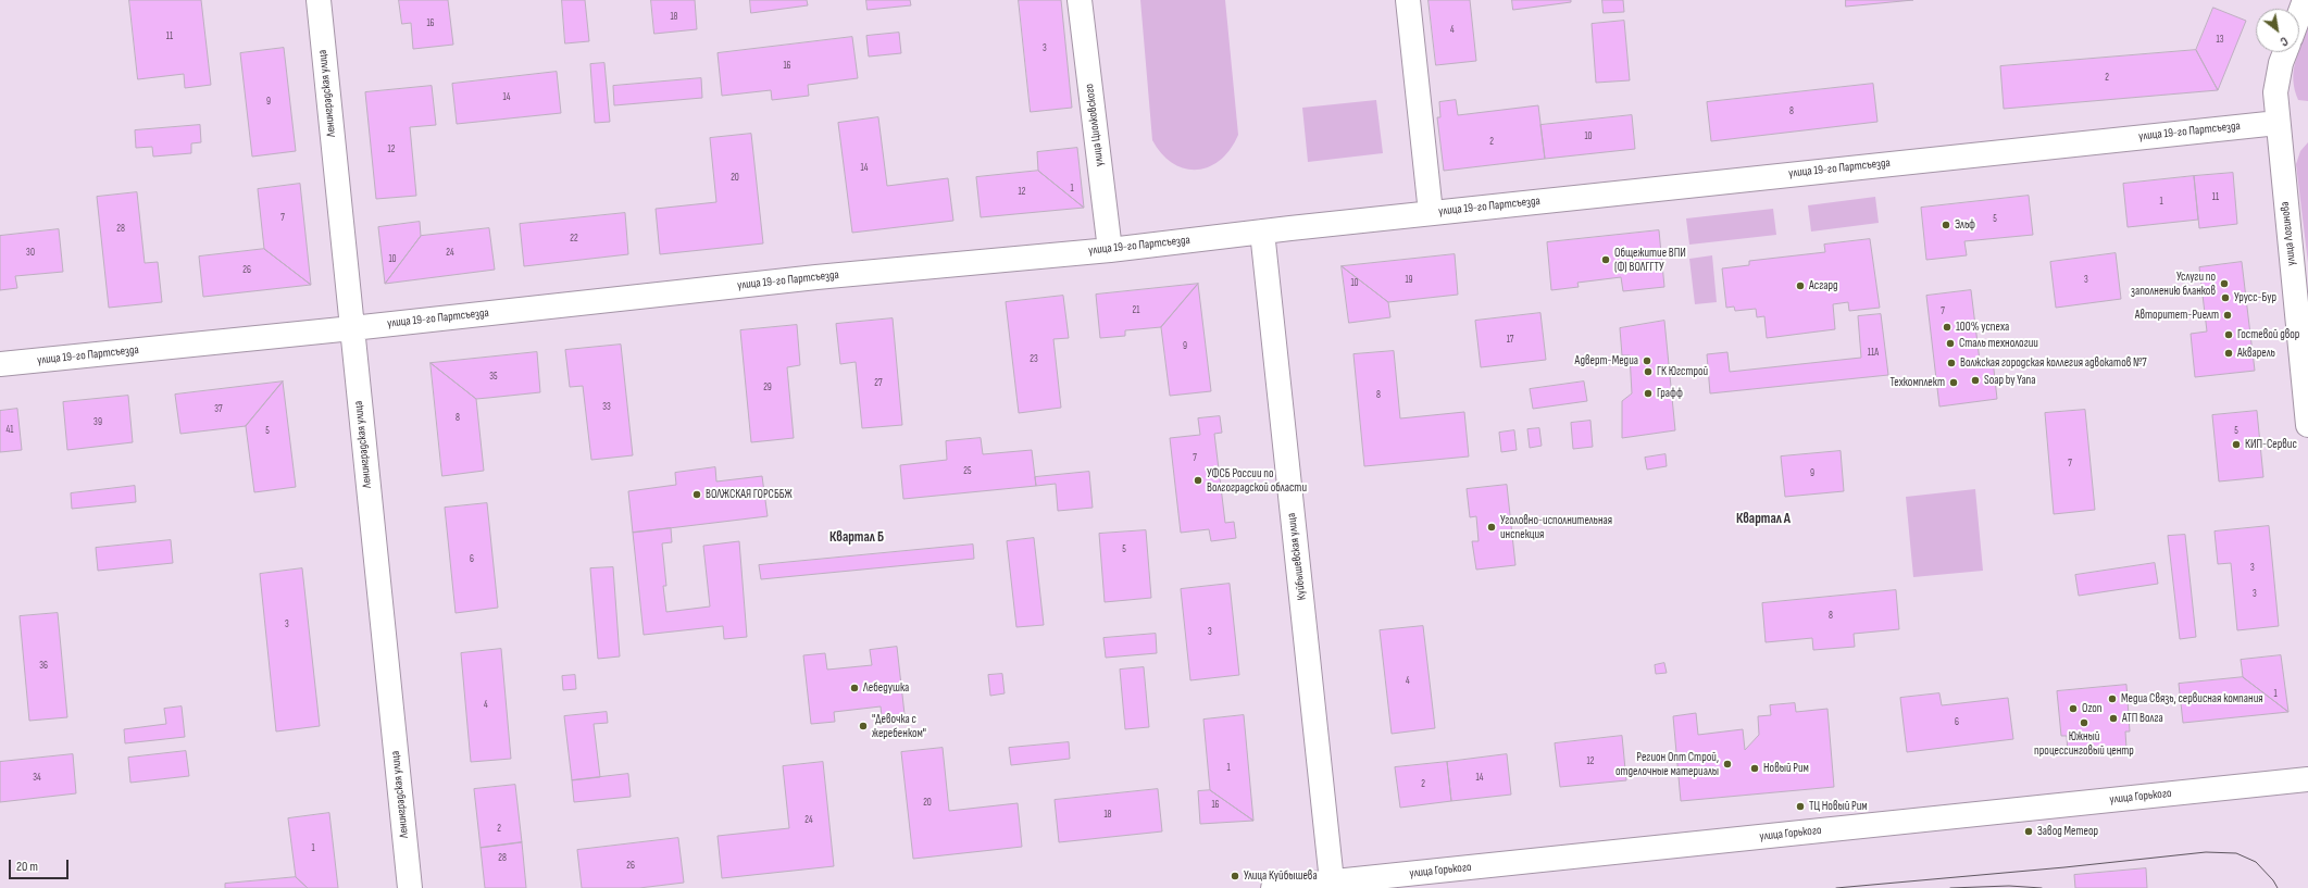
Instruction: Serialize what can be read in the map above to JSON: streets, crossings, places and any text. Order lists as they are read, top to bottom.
{
  "streets": {
    "street": [
      "Ленинградская улица",
      "улица Циолковского",
      "улица 19-го Партсъезда",
      "улица Логинова",
      "Куйбышевская улица",
      "улица Горького"
    ]
  },
  "crossings": [
    ["Ленинградская улица", "улица 19-го Партсъезда"],
    ["улица Циолковского", "улица 19-го Партсъезда"],
    ["улица 19-го Партсъезда", "улица Логинова"],
    ["улица 19-го Партсъезда", "Куйбышевская улица"],
    ["Куйбышевская улица", "улица Горького"]
  ],
  "districts": ["Квартал А", "Квартал Б"],
  "places": [
    "Эльф",
    "Общежитие ВПИ (Ф) ВОЛГГТУ",
    "Услуги по заполнению бланков",
    "Асгард",
    "Урусс-Бур",
    "Авторитет-Риелт",
    "100% успеха",
    "Гостевой двор",
    "Сталь технологии",
    "Акварель",
    "Адверт-Медиа",
    "Волжская городская коллегия адвокатов №7",
    "ГК Югстрой",
    "Soap by Yana",
    "Техкомплект",
    "Графф",
    "КИП-Сервис",
    "УФСБ России по Волгоградской области",
    "ВОЛЖСКАЯ ГОРСББЖ",
    "Уголовно-исполнительная инспекция",
    "Лебедушка",
    "Медиа Связь, сервисная компания",
    "Ozon",
    "АТП Волга",
    "Южный процессинговый центр",
    "\"Девочка с жеребенком\"",
    "Регион Опт Строй, отделочные материалы",
    "Новый Рим",
    "ТЦ Новый Рим",
    "Завод Метеор",
    "Улица Куйбышева"
  ],
  "house_numbers": [
    "18",
    "16",
    "4",
    "11",
    "13",
    "3",
    "16",
    "2",
    "14",
    "9",
    "8",
    "10",
    "2",
    "12",
    "14",
    "20",
    "1",
    "12",
    "11",
    "1",
    "7",
    "5",
    "28",
    "22",
    "30",
    "24",
    "10",
    "26",
    "19",
    "3",
    "10",
    "21",
    "7",
    "17",
    "9",
    "11А",
    "23",
    "35",
    "27",
    "29",
    "8",
    "33",
    "37",
    "8",
    "39",
    "41",
    "5",
    "5",
    "7",
    "7",
    "25",
    "9",
    "5",
    "6",
    "3",
    "3",
    "8",
    "3",
    "3",
    "36",
    "4",
    "1",
    "4",
    "6",
    "12",
    "1",
    "34",
    "14",
    "2",
    "20",
    "16",
    "18",
    "24",
    "2",
    "1",
    "28",
    "26"
  ],
  "scale_bar": "20 m",
  "north": "bottom right"
}
